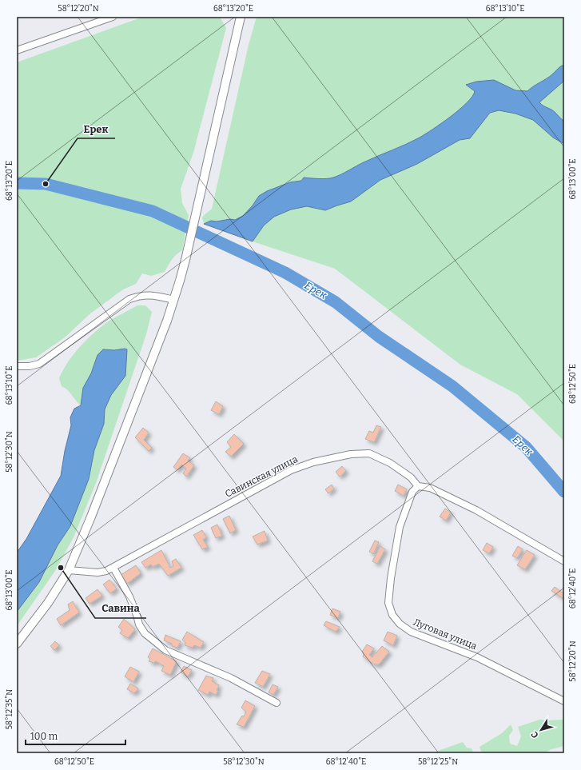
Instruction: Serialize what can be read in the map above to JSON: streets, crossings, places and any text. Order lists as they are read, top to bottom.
{
  "streets": {
    "street": ["Савинская улица", "Луговая улица"]
  },
  "crossings": [
    ["Савинская улица", "Луговая улица"]
  ],
  "water": ["Ерек"],
  "places": ["Ерек", "Савина"],
  "scale_bar": "100 m",
  "north": "bottom left",
  "coordinates": [
    "58°12'20\"N",
    "68°13'20\"E",
    "68°13'10\"E",
    "68°13'00\"E",
    "68°12'50\"E",
    "58°12'30\"N",
    "68°12'40\"E",
    "58°12'35\"N",
    "58°12'25\"N"
  ]
}
